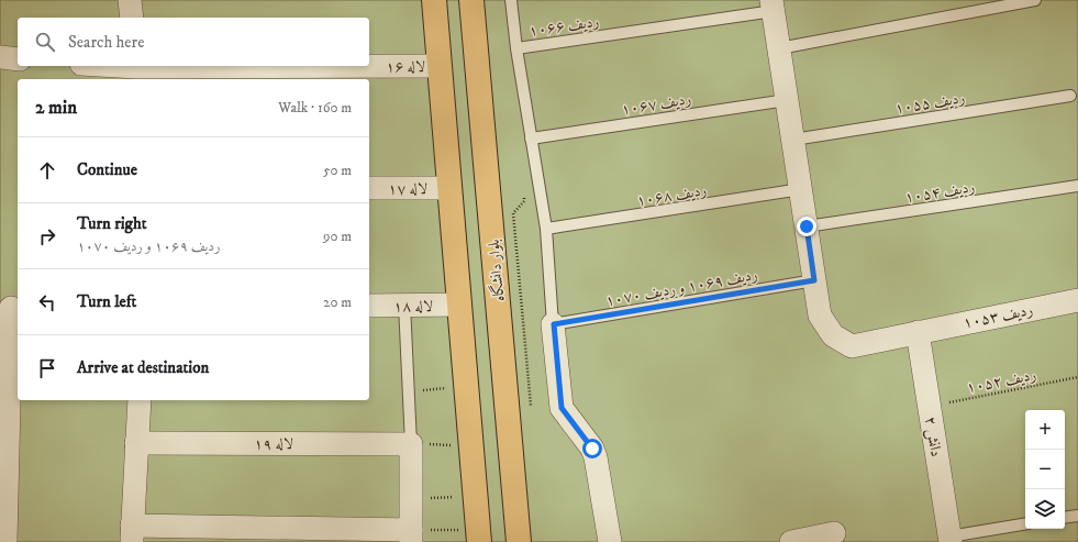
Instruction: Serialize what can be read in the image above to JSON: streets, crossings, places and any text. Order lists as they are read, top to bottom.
{
  "streets": {
    "main road": ["بلوار دانشگاه"],
    "street": [
      "لاله ۱۶",
      "لاله ۱۷",
      "لاله ۱۸",
      "ردیف ۱۰۵۳",
      "دانش ۲",
      "لاله ۱۹"
    ],
    "lane": [
      "ردیف ۱۰۶۶",
      "ردیف ۱۰۵۵",
      "ردیف ۱۰۶۷",
      "ردیف ۱۰۵۴",
      "ردیف ۱۰۶۸",
      "ردیف ۱۰۶۹ و ردیف ۱۰۷۰"
    ],
    "path": ["ردیف ۱۰۵۲"]
  },
  "crossings": [
    ["ردیف ۱۰۶۶", "ردیف ۱۰۵۳"],
    ["ردیف ۱۰۵۵", "ردیف ۱۰۵۳"],
    ["ردیف ۱۰۶۷", "ردیف ۱۰۵۳"],
    ["ردیف ۱۰۵۴", "ردیف ۱۰۵۳"],
    ["ردیف ۱۰۶۸", "ردیف ۱۰۵۳"],
    ["ردیف ۱۰۶۹ و ردیف ۱۰۷۰", "ردیف ۱۰۵۳"],
    ["ردیف ۱۰۵۳", "دانش ۲"],
    ["ردیف ۱۰۵۲", "دانش ۲"]
  ],
  "page": {
    "search": "Search here",
    "heading": ["2 min", "Walk · 160 m"],
    "list": [
      ["Continue", "50 m"],
      ["Turn right", "ردیف ۱۰۶۹ و ردیف ۱۰۷۰", "90 m"],
      ["Turn left", "20 m"],
      "Arrive at destination"
    ],
    "map_buttons": ["+", "−"]
  }
}
